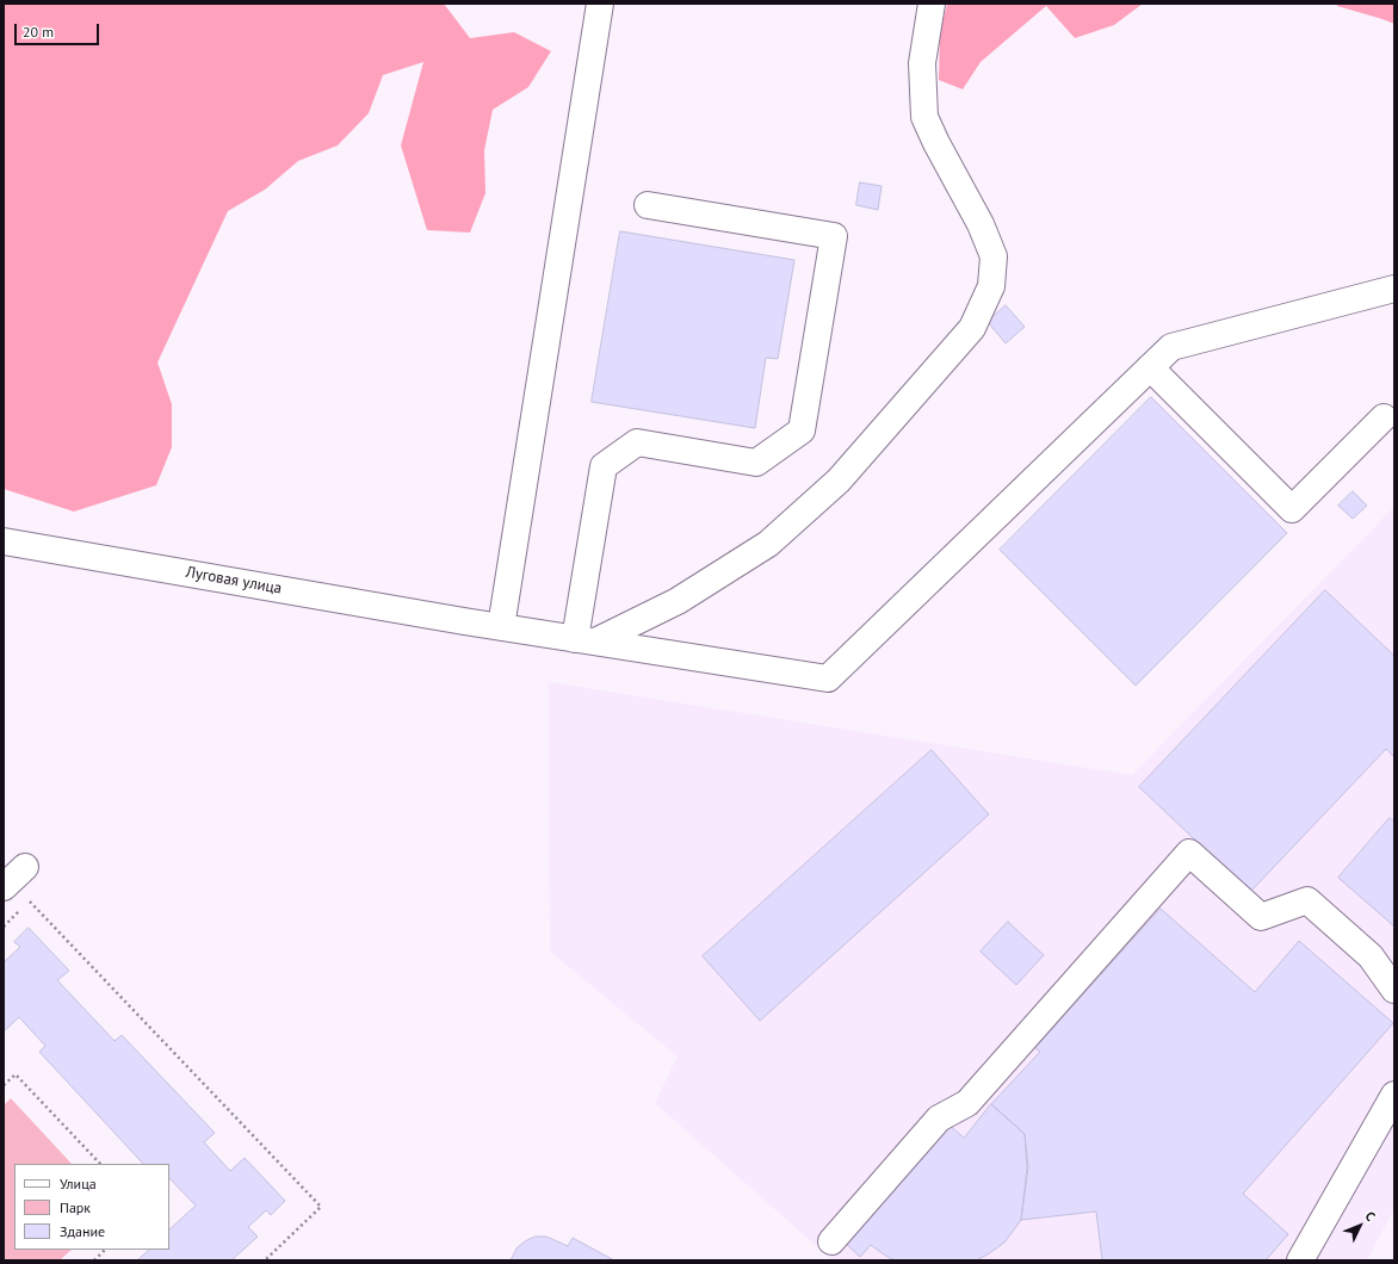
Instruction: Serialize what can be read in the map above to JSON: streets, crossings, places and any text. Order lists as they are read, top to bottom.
{
  "streets": {
    "street": ["Луговая улица"]
  },
  "legend": ["Улица", "Парк", "Здание"],
  "scale_bar": "20 m",
  "north": "top right"
}
